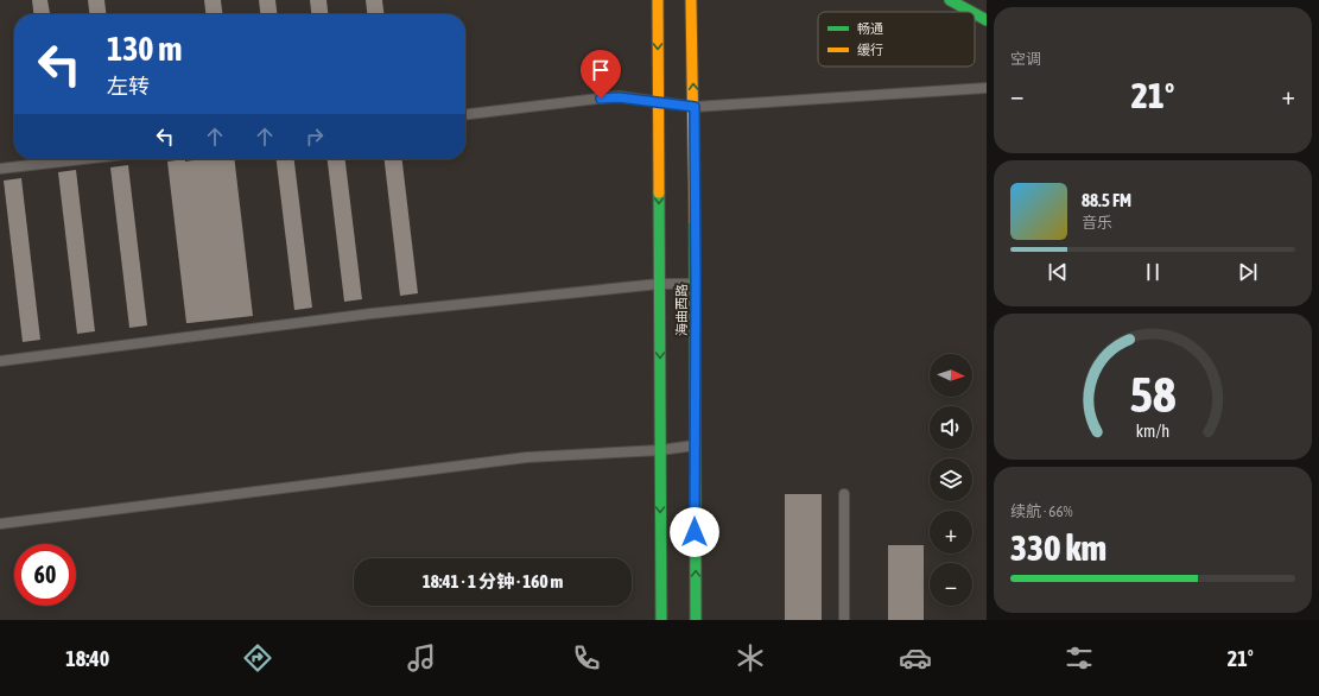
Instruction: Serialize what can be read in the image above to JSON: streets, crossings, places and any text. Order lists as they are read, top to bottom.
{
  "streets": {
    "main road": ["海曲西路"]
  },
  "legend": ["畅通", "缓行"],
  "north": "right",
  "page": {
    "tile": [
      "空调",
      ["续航 · 66%", "330 km"]
    ],
    "turn": ["130 m", "左转"],
    "heat": ["−", "21°", "+"],
    "song": ["88.5 FM", "音乐"],
    "map_buttons": ["+", "−"],
    "limit": "60",
    "trip": "18:41 · 1 分钟 · 160 m",
    "tabs": ["18:40", "21°"],
    "gauge": ["58", "km/h"]
  }
}
